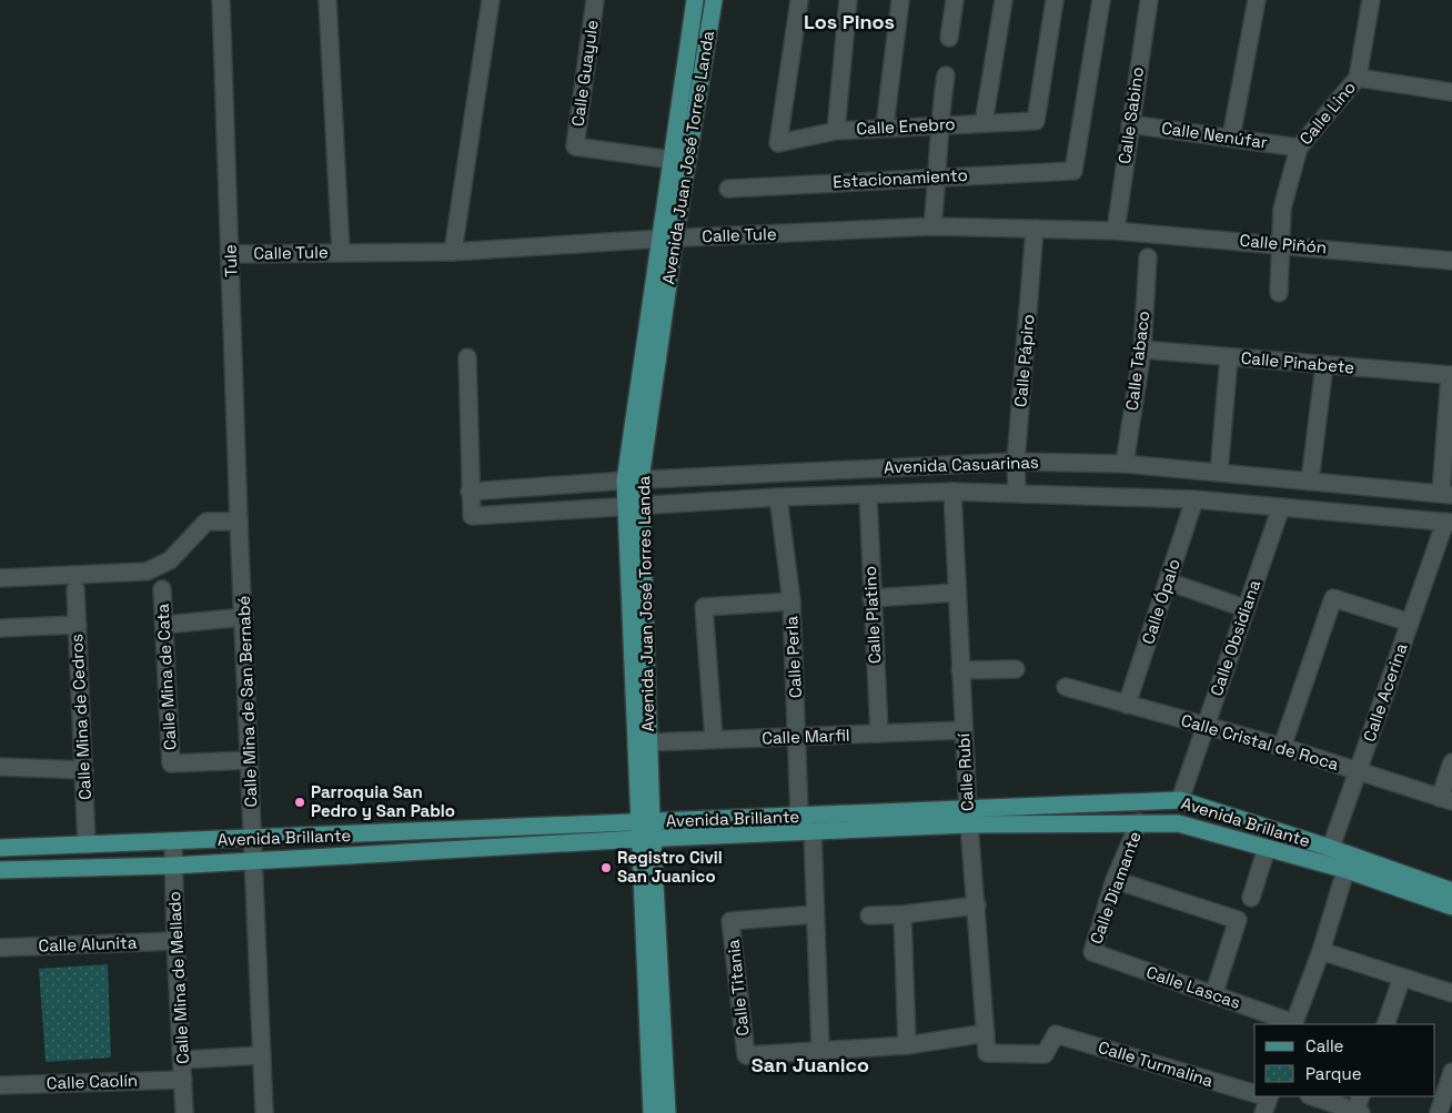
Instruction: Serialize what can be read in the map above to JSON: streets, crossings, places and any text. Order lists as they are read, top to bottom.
{
  "streets": {
    "main road": ["Avenida Juan José Torres Landa", "Avenida Brillante"],
    "street": [
      "Calle Guayule",
      "Calle Lino",
      "Calle Sabino",
      "Calle Enebro",
      "Calle Nenúfar",
      "Estacionamiento",
      "Calle Tule",
      "Calle Piñón",
      "Tule",
      "Calle Pápiro",
      "Calle Tabaco",
      "Calle Pinabete",
      "Avenida Casuarinas",
      "Calle Ópalo",
      "Calle Platino",
      "Calle Obsidiana",
      "Calle Perla",
      "Calle Mina de Cata",
      "Calle Acerina",
      "Calle Mina de San Bernabé",
      "Calle Mina de Cedros",
      "Calle Marfil",
      "Calle Cristal de Roca",
      "Calle Rubí",
      "Calle Diamante",
      "Calle Alunita",
      "Calle Mina de Mellado",
      "Calle Titania",
      "Calle Lascas",
      "Calle Turmalina",
      "Calle Caolín"
    ]
  },
  "crossings": [
    ["Calle Guayule", "Avenida Juan José Torres Landa"],
    ["Calle Lino", "Calle Nenúfar"],
    ["Calle Lino", "Calle Piñón"],
    ["Calle Sabino", "Calle Nenúfar"],
    ["Calle Sabino", "Calle Tule"],
    ["Calle Sabino", "Calle Piñón"],
    ["Avenida Juan José Torres Landa", "Calle Tule"],
    ["Avenida Juan José Torres Landa", "Avenida Casuarinas"],
    ["Avenida Juan José Torres Landa", "Calle Marfil"],
    ["Avenida Juan José Torres Landa", "Avenida Brillante"],
    ["Calle Tule", "Calle Piñón"],
    ["Calle Tule", "Tule"],
    ["Calle Tule", "Calle Pápiro"],
    ["Tule", "Calle Mina de San Bernabé"],
    ["Calle Pápiro", "Avenida Casuarinas"],
    ["Calle Tabaco", "Calle Pinabete"],
    ["Calle Tabaco", "Avenida Casuarinas"],
    ["Avenida Casuarinas", "Calle Ópalo"],
    ["Avenida Casuarinas", "Calle Platino"],
    ["Avenida Casuarinas", "Calle Obsidiana"],
    ["Avenida Casuarinas", "Calle Perla"],
    ["Avenida Casuarinas", "Calle Acerina"],
    ["Avenida Casuarinas", "Calle Rubí"],
    ["Calle Ópalo", "Calle Cristal de Roca"],
    ["Calle Platino", "Calle Marfil"],
    ["Calle Obsidiana", "Calle Cristal de Roca"],
    ["Calle Obsidiana", "Avenida Brillante"],
    ["Calle Perla", "Calle Marfil"],
    ["Calle Perla", "Avenida Brillante"],
    ["Calle Mina de Cata", "Calle Mina de San Bernabé"],
    ["Calle Acerina", "Calle Cristal de Roca"],
    ["Calle Acerina", "Avenida Brillante"],
    ["Calle Mina de San Bernabé", "Avenida Brillante"],
    ["Calle Mina de Cedros", "Avenida Brillante"],
    ["Calle Marfil", "Calle Rubí"],
    ["Calle Rubí", "Avenida Brillante"],
    ["Calle Rubí", "Calle Turmalina"],
    ["Avenida Brillante", "Calle Diamante"],
    ["Avenida Brillante", "Calle Mina de Mellado"],
    ["Calle Diamante", "Calle Lascas"],
    ["Calle Alunita", "Calle Mina de Mellado"],
    ["Calle Mina de Mellado", "Calle Caolín"]
  ],
  "districts": ["Los Pinos", "San Juanico"],
  "places": ["Parroquia San Pedro y San Pablo", "Registro Civil San Juanico"],
  "legend": ["Calle", "Parque"]
}
